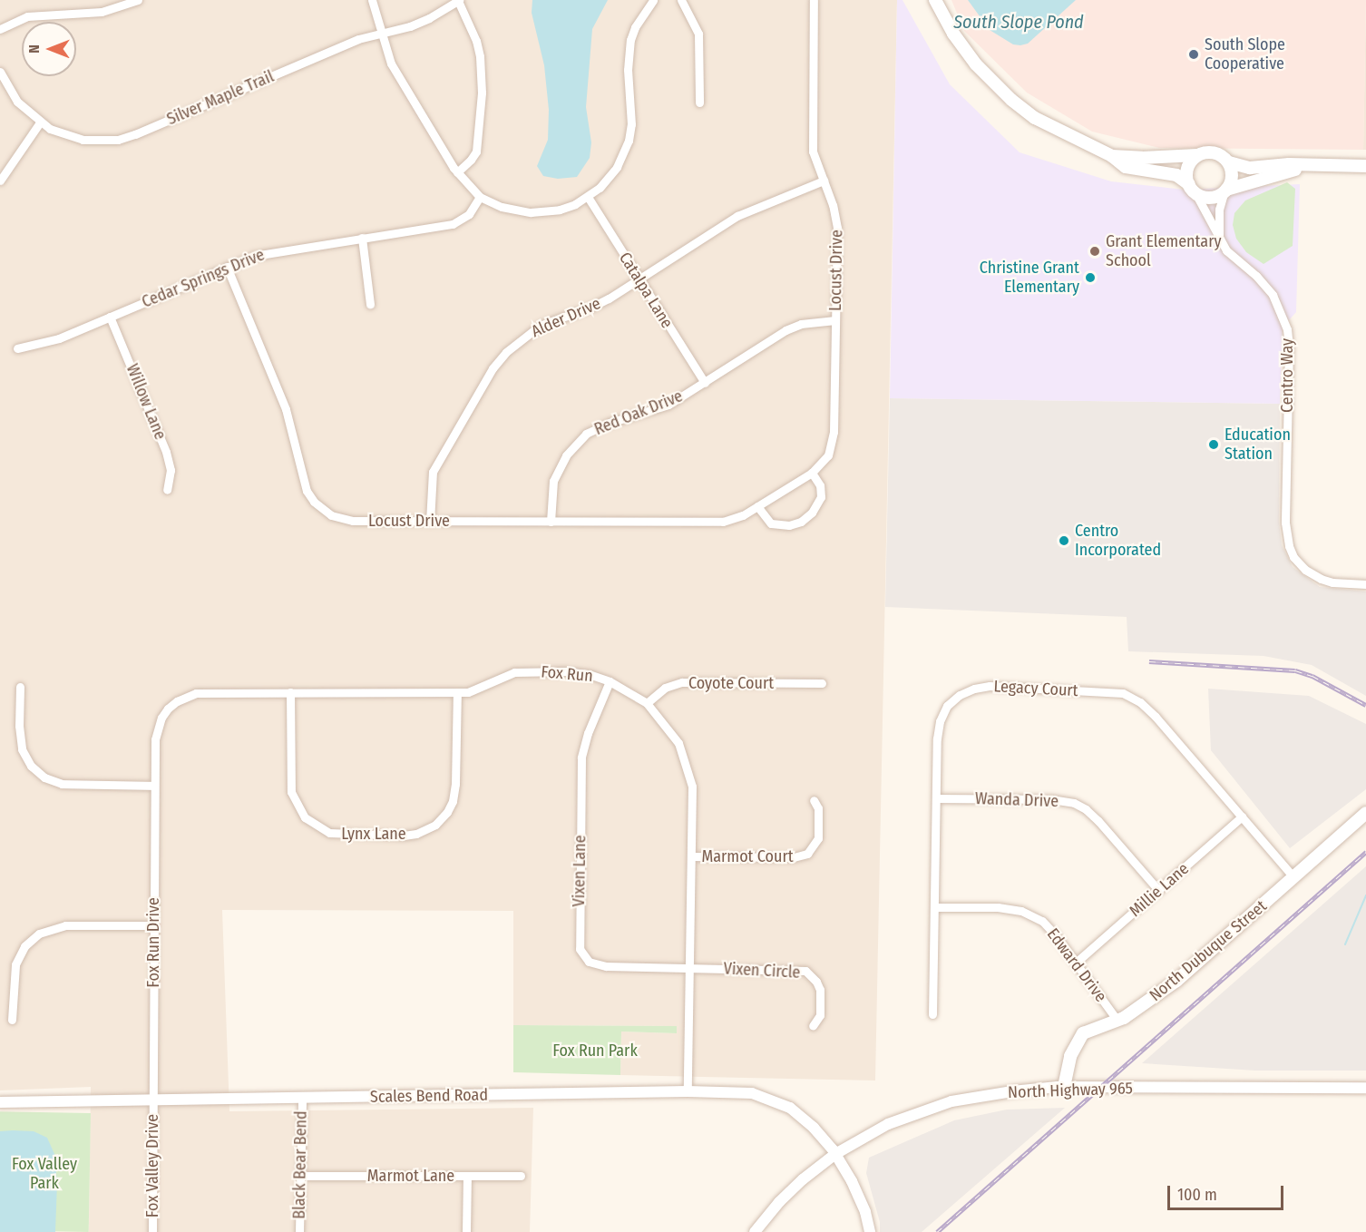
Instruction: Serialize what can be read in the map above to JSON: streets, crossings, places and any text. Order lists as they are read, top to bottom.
{
  "streets": {
    "main road": ["North Dubuque Street"],
    "street": [
      "Silver Maple Trail",
      "Locust Drive",
      "Cedar Springs Drive",
      "Catalpa Lane",
      "Alder Drive",
      "Centro Way",
      "Willow Lane",
      "Red Oak Drive",
      "Fox Run",
      "Coyote Court",
      "Legacy Court",
      "Wanda Drive",
      "Lynx Lane",
      "Marmot Court",
      "Vixen Lane",
      "Millie Lane",
      "Fox Run Drive",
      "Edward Drive",
      "Vixen Circle",
      "North Highway 965",
      "Scales Bend Road",
      "Black Bear Bend",
      "Fox Valley Drive",
      "Marmot Lane"
    ]
  },
  "crossings": [
    ["Locust Drive", "Cedar Springs Drive"],
    ["Locust Drive", "Alder Drive"],
    ["Locust Drive", "Red Oak Drive"],
    ["Cedar Springs Drive", "Willow Lane"],
    ["Catalpa Lane", "Alder Drive"],
    ["Catalpa Lane", "Red Oak Drive"],
    ["Fox Run", "Coyote Court"],
    ["Fox Run", "Lynx Lane"],
    ["Fox Run", "Marmot Court"],
    ["Fox Run", "Vixen Lane"],
    ["Fox Run", "Fox Run Drive"],
    ["Fox Run", "Vixen Circle"],
    ["Fox Run", "Scales Bend Road"],
    ["Legacy Court", "Wanda Drive"],
    ["Legacy Court", "Millie Lane"],
    ["Legacy Court", "North Dubuque Street"],
    ["Legacy Court", "Edward Drive"],
    ["Wanda Drive", "Millie Lane"],
    ["Vixen Lane", "Vixen Circle"],
    ["Millie Lane", "Edward Drive"],
    ["Fox Run Drive", "Scales Bend Road"],
    ["Fox Run Drive", "Fox Valley Drive"],
    ["North Dubuque Street", "Edward Drive"],
    ["North Dubuque Street", "North Highway 965"],
    ["North Highway 965", "Scales Bend Road"],
    ["Scales Bend Road", "Black Bear Bend"],
    ["Scales Bend Road", "Fox Valley Drive"],
    ["Black Bear Bend", "Marmot Lane"]
  ],
  "water": ["South Slope Pond"],
  "parks": ["Fox Run Park", "Fox Valley Park"],
  "places": [
    "South Slope Cooperative",
    "Grant Elementary School",
    "Christine Grant Elementary",
    "Education Station",
    "Centro Incorporated"
  ],
  "scale_bar": "100 m",
  "north": "left"
}
